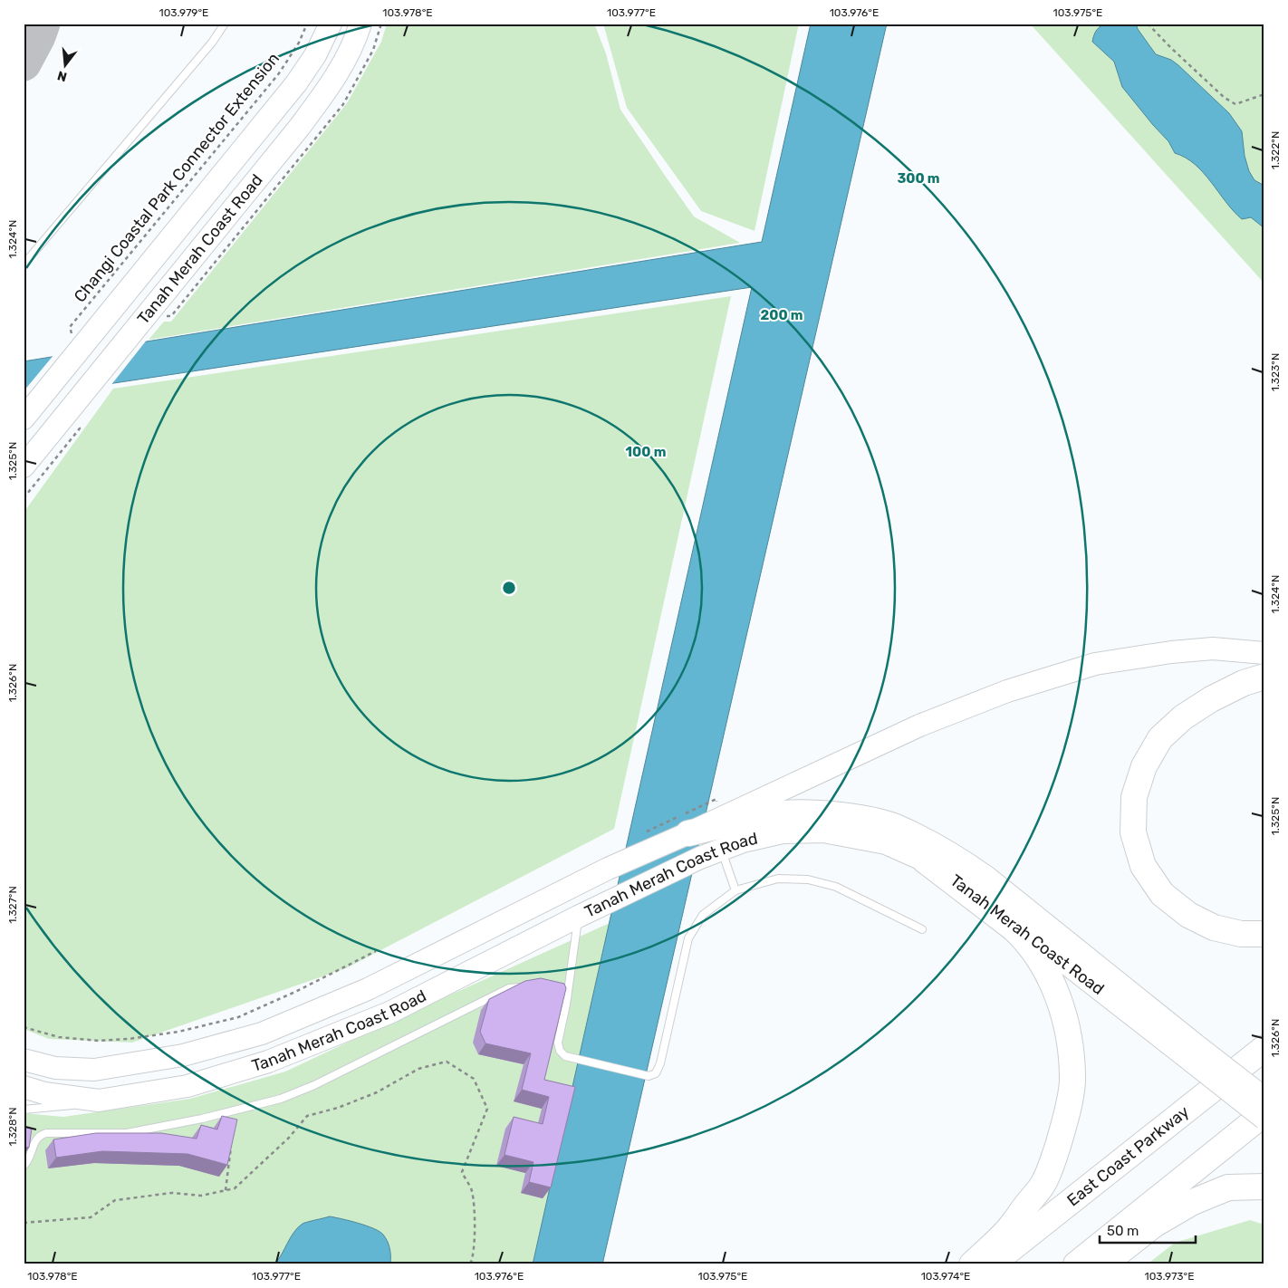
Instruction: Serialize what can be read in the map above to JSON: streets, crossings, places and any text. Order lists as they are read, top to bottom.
{
  "streets": {
    "highway": ["East Coast Parkway"],
    "main road": ["Tanah Merah Coast Road"],
    "path": ["Changi Coastal Park Connector Extension"]
  },
  "crossings": [
    ["Changi Coastal Park Connector Extension", "Tanah Merah Coast Road"]
  ],
  "scale_bar": "50 m",
  "north": "bottom",
  "coordinates": [
    "103.979°E",
    "103.978°E",
    "103.977°E",
    "103.976°E",
    "103.975°E",
    "1.322°N",
    "1.324°N",
    "1.323°N",
    "1.325°N",
    "1.326°N",
    "1.327°N",
    "1.328°N",
    "103.974°E",
    "103.973°E"
  ],
  "rings": ["300 m", "200 m", "100 m"]
}
